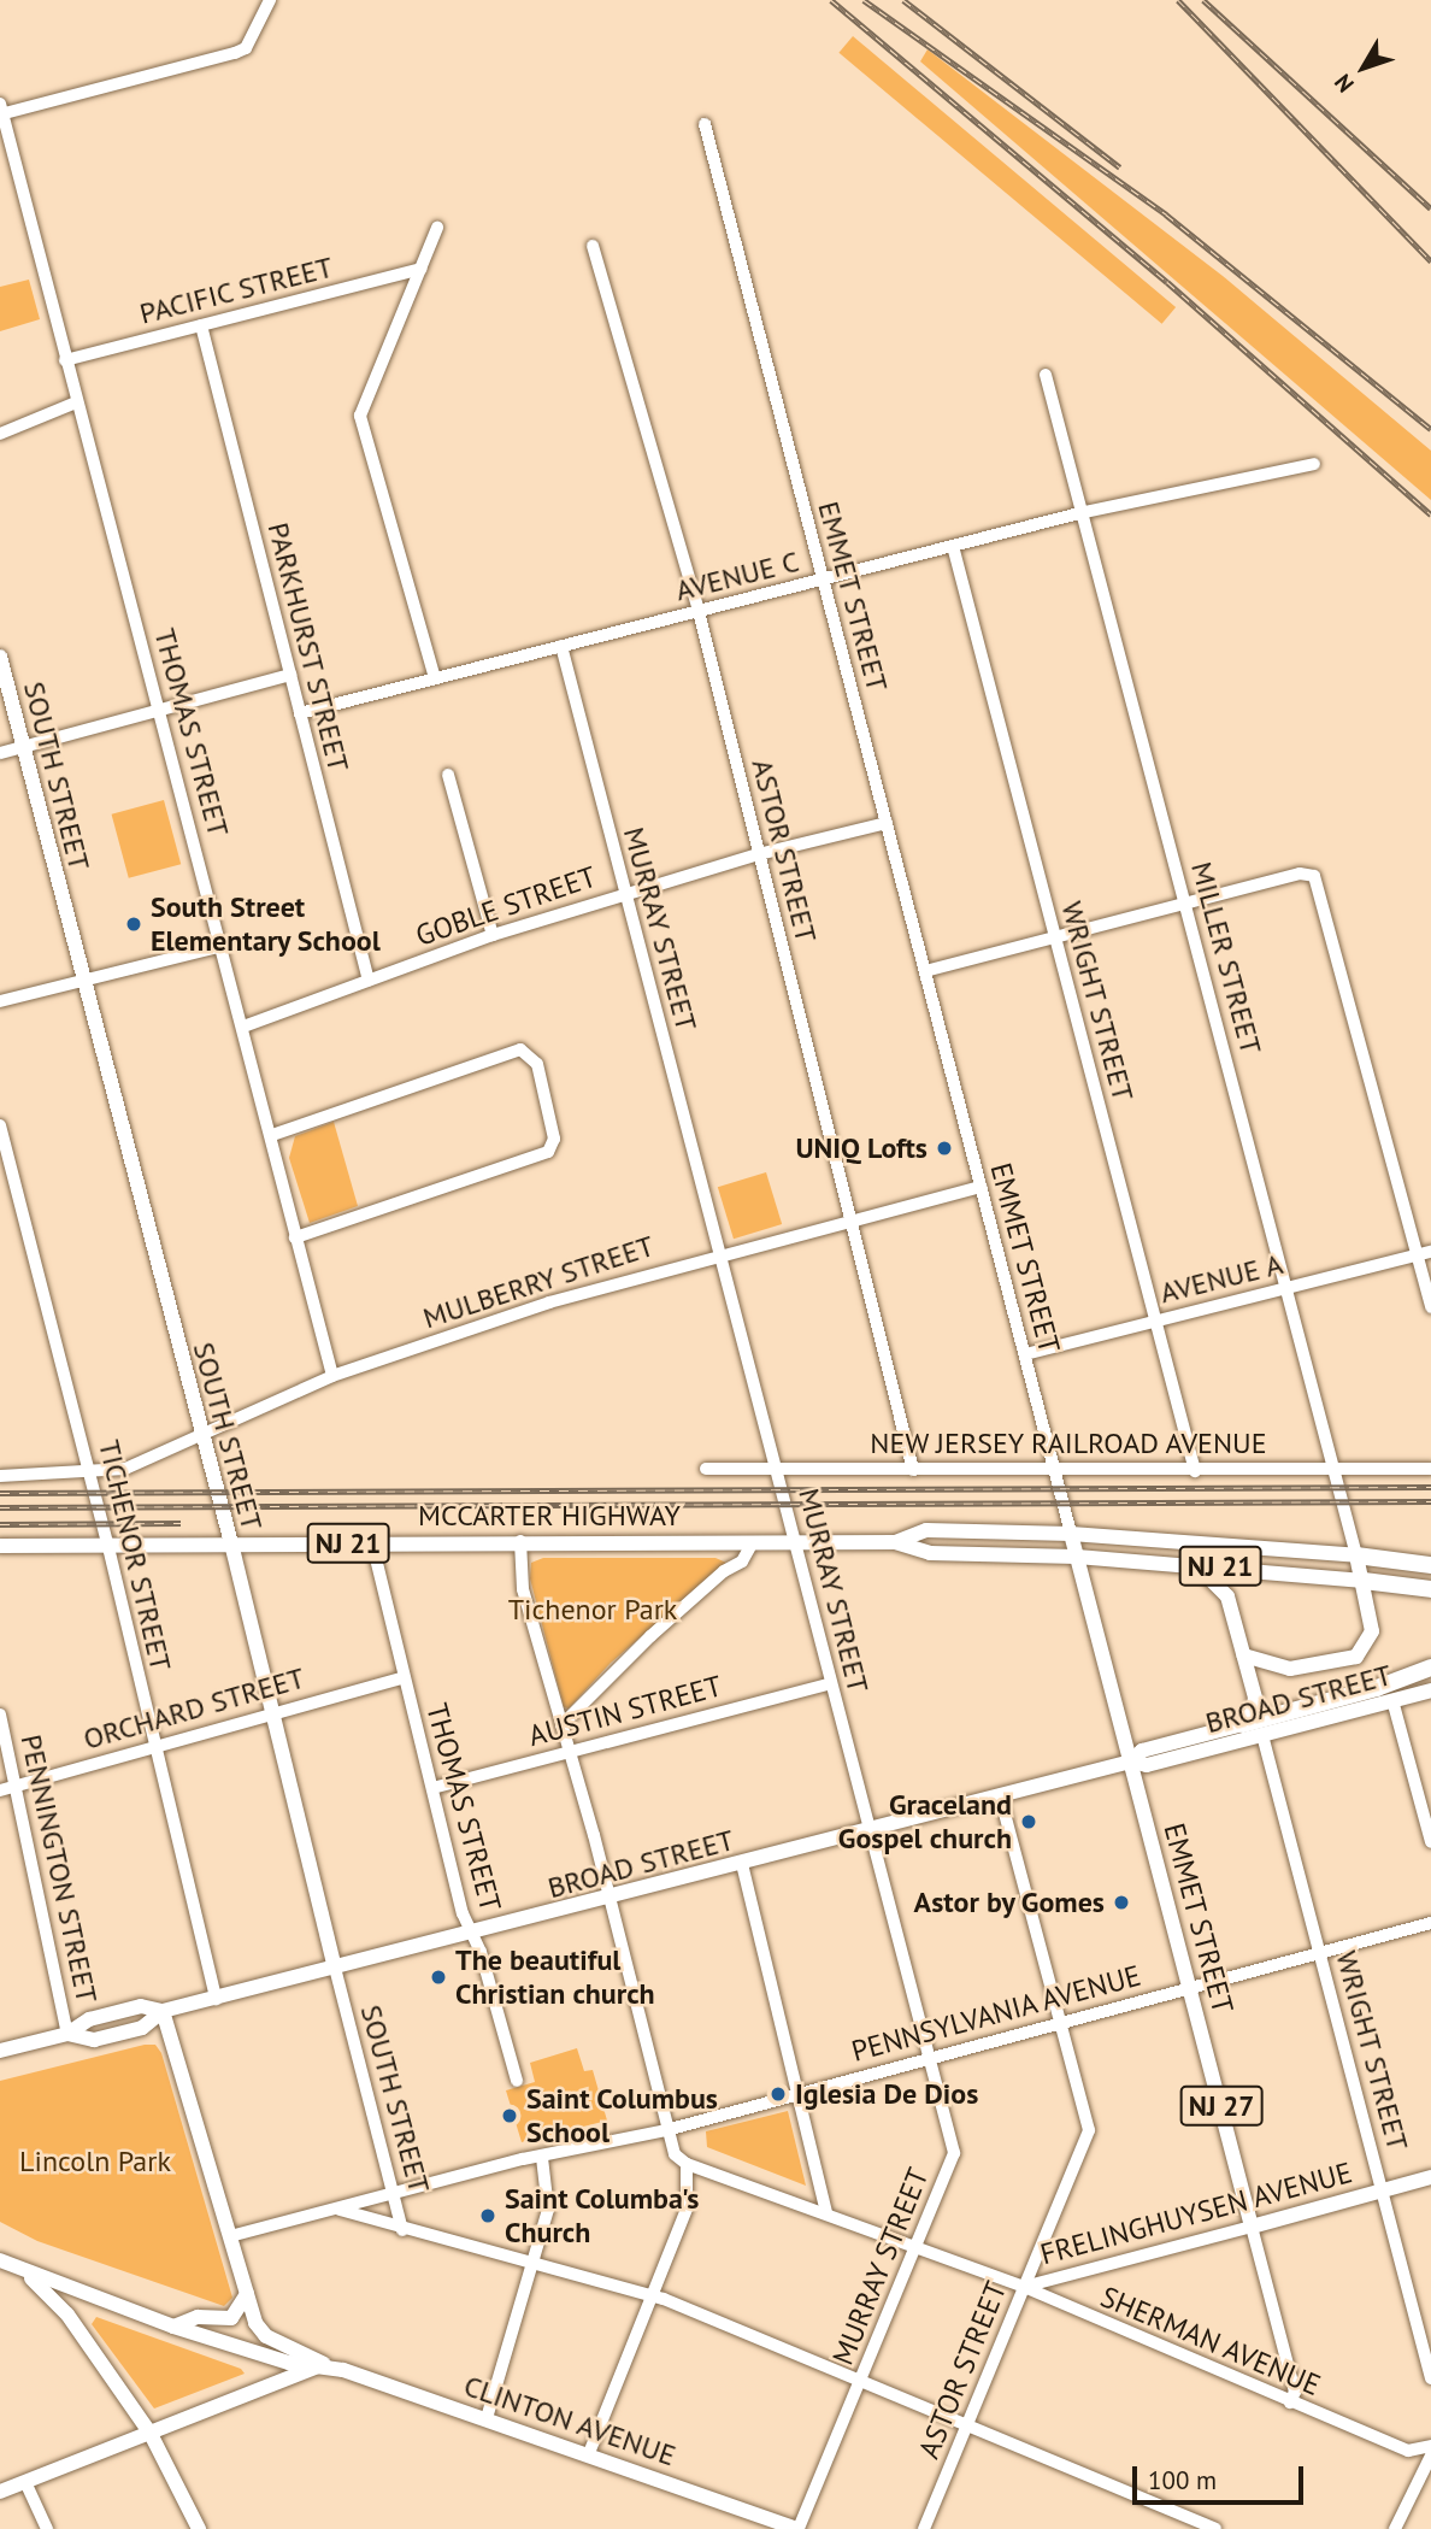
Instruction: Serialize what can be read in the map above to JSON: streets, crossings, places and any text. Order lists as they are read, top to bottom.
{
  "streets": {
    "highway": ["MCCARTER HIGHWAY", "NJ 21"],
    "main road": [
      "EMMET STREET",
      "SOUTH STREET",
      "BROAD STREET",
      "NJ 27",
      "FRELINGHUYSEN AVENUE",
      "CLINTON AVENUE"
    ],
    "street": [
      "PACIFIC STREET",
      "AVENUE C",
      "PARKHURST STREET",
      "THOMAS STREET",
      "ASTOR STREET",
      "GOBLE STREET",
      "MURRAY STREET",
      "MILLER STREET",
      "WRIGHT STREET",
      "AVENUE A",
      "MULBERRY STREET",
      "NEW JERSEY RAILROAD AVENUE",
      "TICHENOR STREET",
      "ORCHARD STREET",
      "AUSTIN STREET",
      "PENNINGTON STREET",
      "PENNSYLVANIA AVENUE",
      "SHERMAN AVENUE"
    ]
  },
  "crossings": [
    ["PACIFIC STREET", "PARKHURST STREET"],
    ["PACIFIC STREET", "THOMAS STREET"],
    ["AVENUE C", "EMMET STREET"],
    ["AVENUE C", "PARKHURST STREET"],
    ["AVENUE C", "ASTOR STREET"],
    ["AVENUE C", "MURRAY STREET"],
    ["AVENUE C", "MILLER STREET"],
    ["AVENUE C", "WRIGHT STREET"],
    ["EMMET STREET", "GOBLE STREET"],
    ["EMMET STREET", "AVENUE A"],
    ["EMMET STREET", "MULBERRY STREET"],
    ["EMMET STREET", "NEW JERSEY RAILROAD AVENUE"],
    ["EMMET STREET", "MCCARTER HIGHWAY"],
    ["EMMET STREET", "BROAD STREET"],
    ["EMMET STREET", "PENNSYLVANIA AVENUE"],
    ["EMMET STREET", "FRELINGHUYSEN AVENUE"],
    ["EMMET STREET", "SHERMAN AVENUE"],
    ["PARKHURST STREET", "GOBLE STREET"],
    ["THOMAS STREET", "GOBLE STREET"],
    ["THOMAS STREET", "MULBERRY STREET"],
    ["THOMAS STREET", "MCCARTER HIGHWAY"],
    ["THOMAS STREET", "BROAD STREET"],
    ["THOMAS STREET", "ORCHARD STREET"],
    ["THOMAS STREET", "AUSTIN STREET"],
    ["SOUTH STREET", "MULBERRY STREET"],
    ["SOUTH STREET", "MCCARTER HIGHWAY"],
    ["SOUTH STREET", "BROAD STREET"],
    ["SOUTH STREET", "ORCHARD STREET"],
    ["SOUTH STREET", "PENNSYLVANIA AVENUE"],
    ["ASTOR STREET", "GOBLE STREET"],
    ["ASTOR STREET", "MULBERRY STREET"],
    ["ASTOR STREET", "NEW JERSEY RAILROAD AVENUE"],
    ["ASTOR STREET", "BROAD STREET"],
    ["ASTOR STREET", "PENNSYLVANIA AVENUE"],
    ["ASTOR STREET", "FRELINGHUYSEN AVENUE"],
    ["ASTOR STREET", "SHERMAN AVENUE"],
    ["GOBLE STREET", "MURRAY STREET"],
    ["MURRAY STREET", "MULBERRY STREET"],
    ["MURRAY STREET", "NEW JERSEY RAILROAD AVENUE"],
    ["MURRAY STREET", "MCCARTER HIGHWAY"],
    ["MURRAY STREET", "BROAD STREET"],
    ["MURRAY STREET", "AUSTIN STREET"],
    ["MURRAY STREET", "PENNSYLVANIA AVENUE"],
    ["MURRAY STREET", "SHERMAN AVENUE"],
    ["MURRAY STREET", "CLINTON AVENUE"],
    ["MILLER STREET", "AVENUE A"],
    ["MILLER STREET", "NEW JERSEY RAILROAD AVENUE"],
    ["MILLER STREET", "MCCARTER HIGHWAY"],
    ["WRIGHT STREET", "AVENUE A"],
    ["WRIGHT STREET", "NEW JERSEY RAILROAD AVENUE"],
    ["WRIGHT STREET", "BROAD STREET"],
    ["WRIGHT STREET", "PENNSYLVANIA AVENUE"],
    ["WRIGHT STREET", "FRELINGHUYSEN AVENUE"],
    ["MULBERRY STREET", "TICHENOR STREET"],
    ["MCCARTER HIGHWAY", "TICHENOR STREET"],
    ["TICHENOR STREET", "BROAD STREET"],
    ["TICHENOR STREET", "ORCHARD STREET"],
    ["BROAD STREET", "PENNINGTON STREET"],
    ["ORCHARD STREET", "PENNINGTON STREET"],
    ["FRELINGHUYSEN AVENUE", "SHERMAN AVENUE"]
  ],
  "parks": ["Tichenor Park", "Lincoln Park"],
  "places": [
    "South Street Elementary School",
    "UNIQ Lofts",
    "Graceland Gospel church",
    "Astor by Gomes",
    "The beautiful Christian church",
    "Iglesia De Dios",
    "Saint Columbus School",
    "Saint Columba's Church"
  ],
  "scale_bar": "100 m",
  "north": "bottom left"
}
